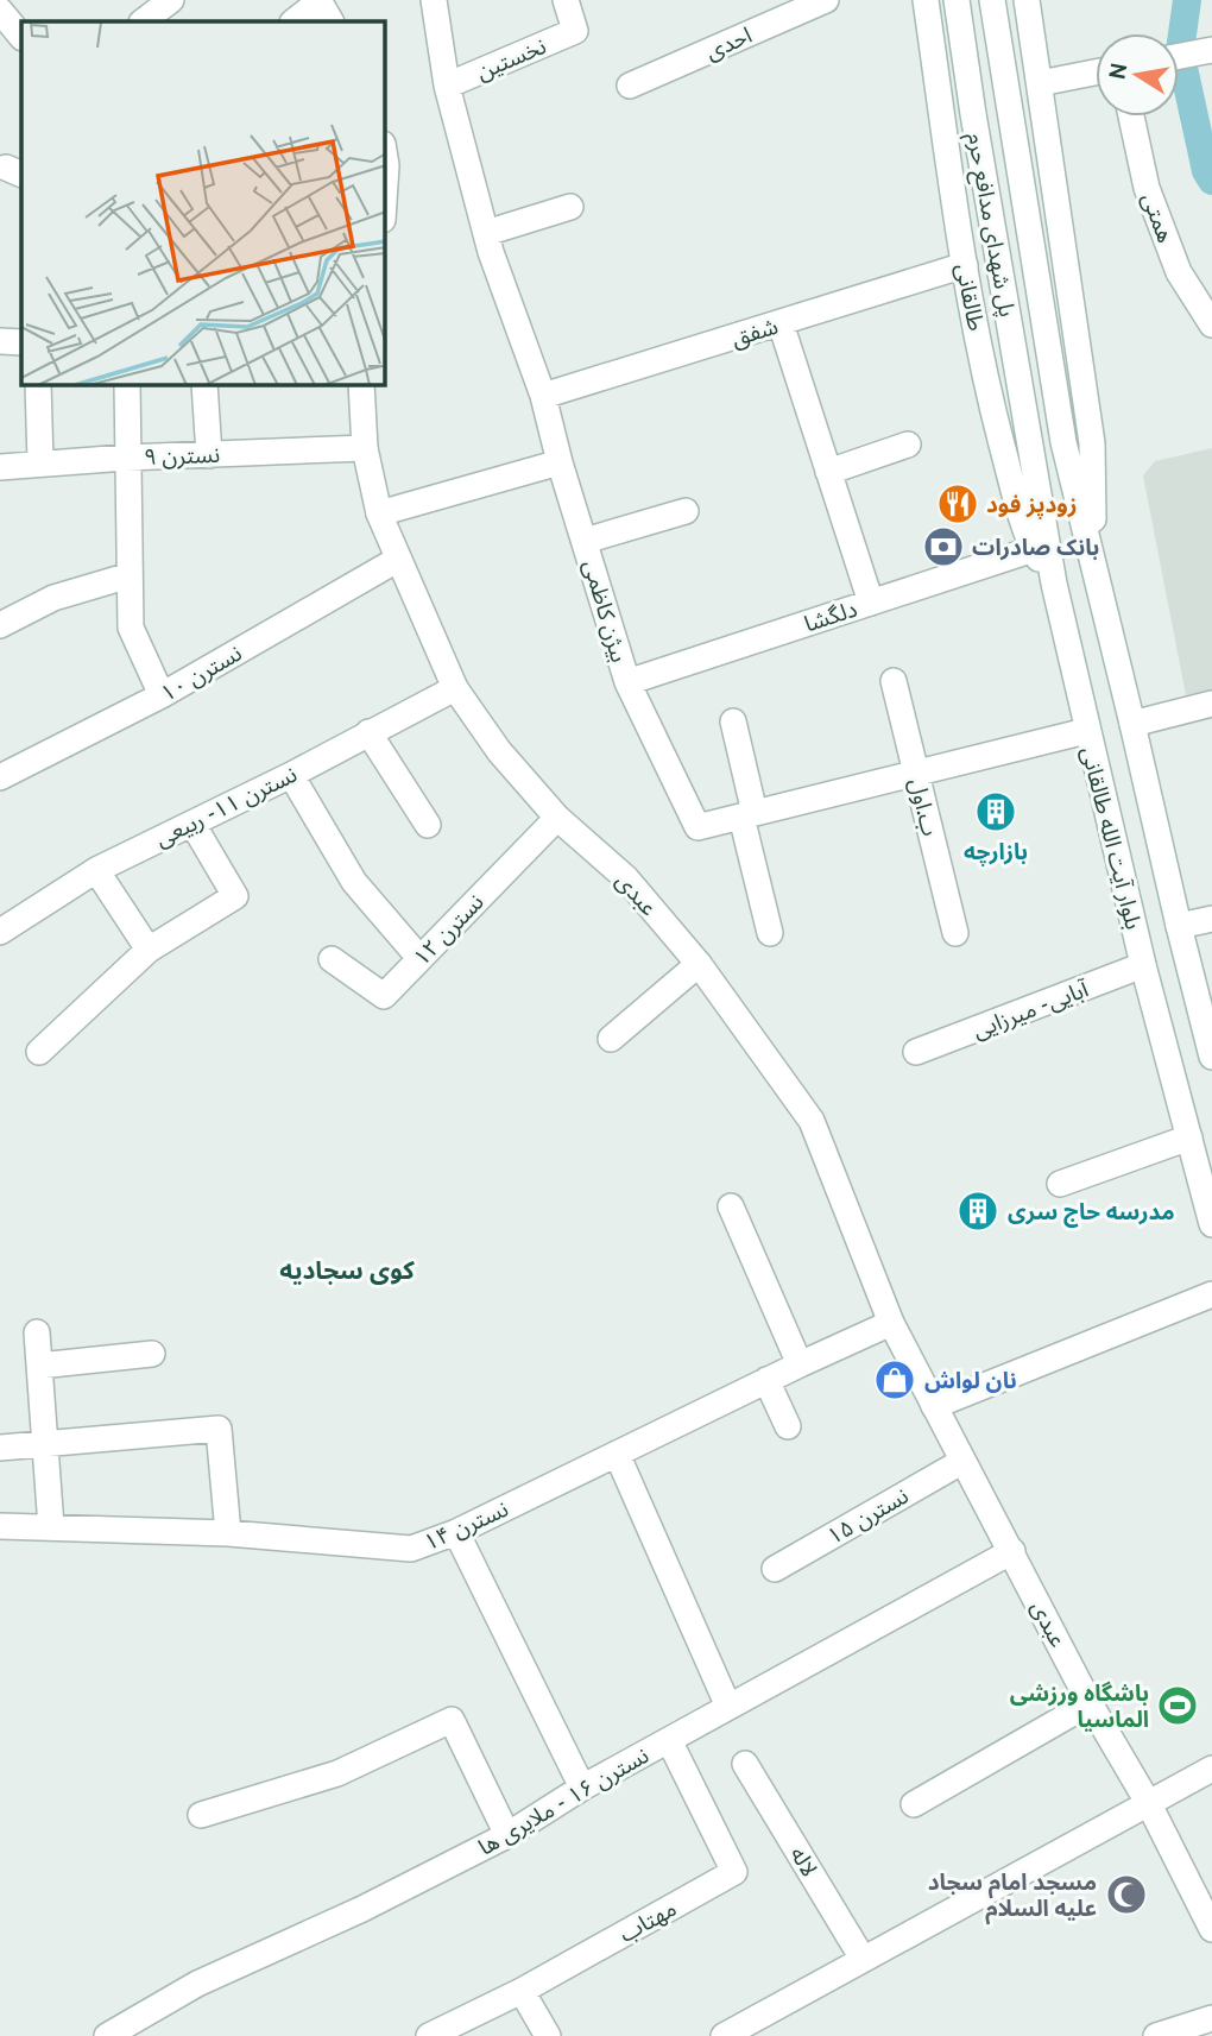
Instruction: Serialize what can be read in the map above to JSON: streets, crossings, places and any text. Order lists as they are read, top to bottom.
{
  "streets": {
    "street": [
      "احدی",
      "نخستین",
      "همتی",
      "پل شهدای مدافع حرم",
      "طالقانی",
      "شفق",
      "نسترن ۹",
      "بیژن کاظمی",
      "دلگشا",
      "نسترن ۱۰",
      "نسترن ۱۱- ربیعی",
      "ب.اول",
      "بلوار آیت الله طالقانی",
      "عبدی",
      "نسترن ۱۲",
      "آبایی- میرزایی",
      "نسترن ۱۵",
      "نسترن ۱۴",
      "نسترن ۱۶ - ملایری ها",
      "لاله",
      "مهتاب"
    ]
  },
  "crossings": [
    ["نخستین", "بیژن کاظمی"],
    ["پل شهدای مدافع حرم", "بلوار آیت الله طالقانی"],
    ["طالقانی", "شفق"],
    ["طالقانی", "دلگشا"],
    ["طالقانی", "بلوار آیت الله طالقانی"],
    ["شفق", "بیژن کاظمی"],
    ["نسترن ۹", "عبدی"],
    ["بیژن کاظمی", "دلگشا"],
    ["بیژن کاظمی", "ب.اول"],
    ["بیژن کاظمی", "بلوار آیت الله طالقانی"],
    ["نسترن ۱۰", "عبدی"],
    ["نسترن ۱۱- ربیعی", "عبدی"],
    ["بلوار آیت الله طالقانی", "آبایی- میرزایی"],
    ["عبدی", "نسترن ۱۲"],
    ["عبدی", "نسترن ۱۵"],
    ["عبدی", "نسترن ۱۴"],
    ["عبدی", "نسترن ۱۶ - ملایری ها"],
    ["نسترن ۱۶ - ملایری ها", "مهتاب"]
  ],
  "districts": ["کوی سجادیه"],
  "places": {
    "restaurant": ["زودپز فود"],
    "bank": ["بانک صادرات"],
    "building": ["بازارچه", "مدرسه حاج سری"],
    "shop": ["نان لواش"],
    "sports": ["باشگاه ورزشی الماسیا"],
    "mosque": ["مسجد امام سجاد علیه السلام"]
  },
  "north": "left"
}
